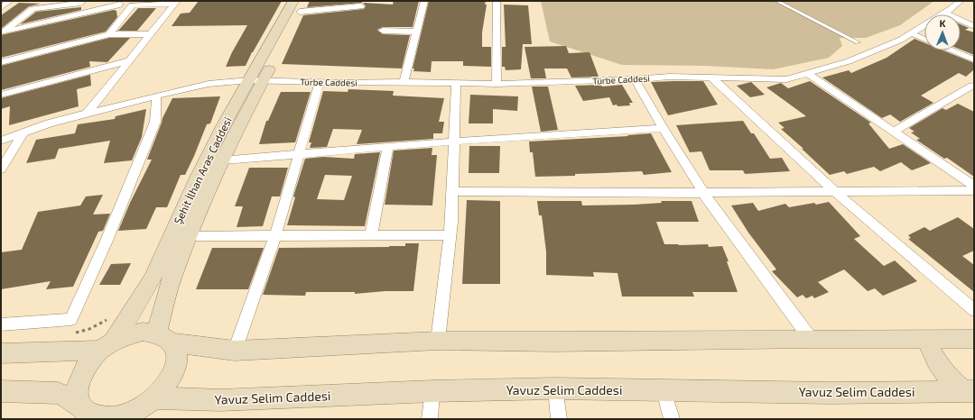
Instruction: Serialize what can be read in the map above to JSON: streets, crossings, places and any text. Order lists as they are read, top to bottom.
{
  "streets": {
    "main road": ["Şehit İlhan Aras Caddesi", "Yavuz Selim Caddesi"],
    "street": ["Türbe Caddesi"]
  },
  "crossings": [
    ["Türbe Caddesi", "Şehit İlhan Aras Caddesi"],
    ["Şehit İlhan Aras Caddesi", "Yavuz Selim Caddesi"]
  ],
  "north": "top"
}
